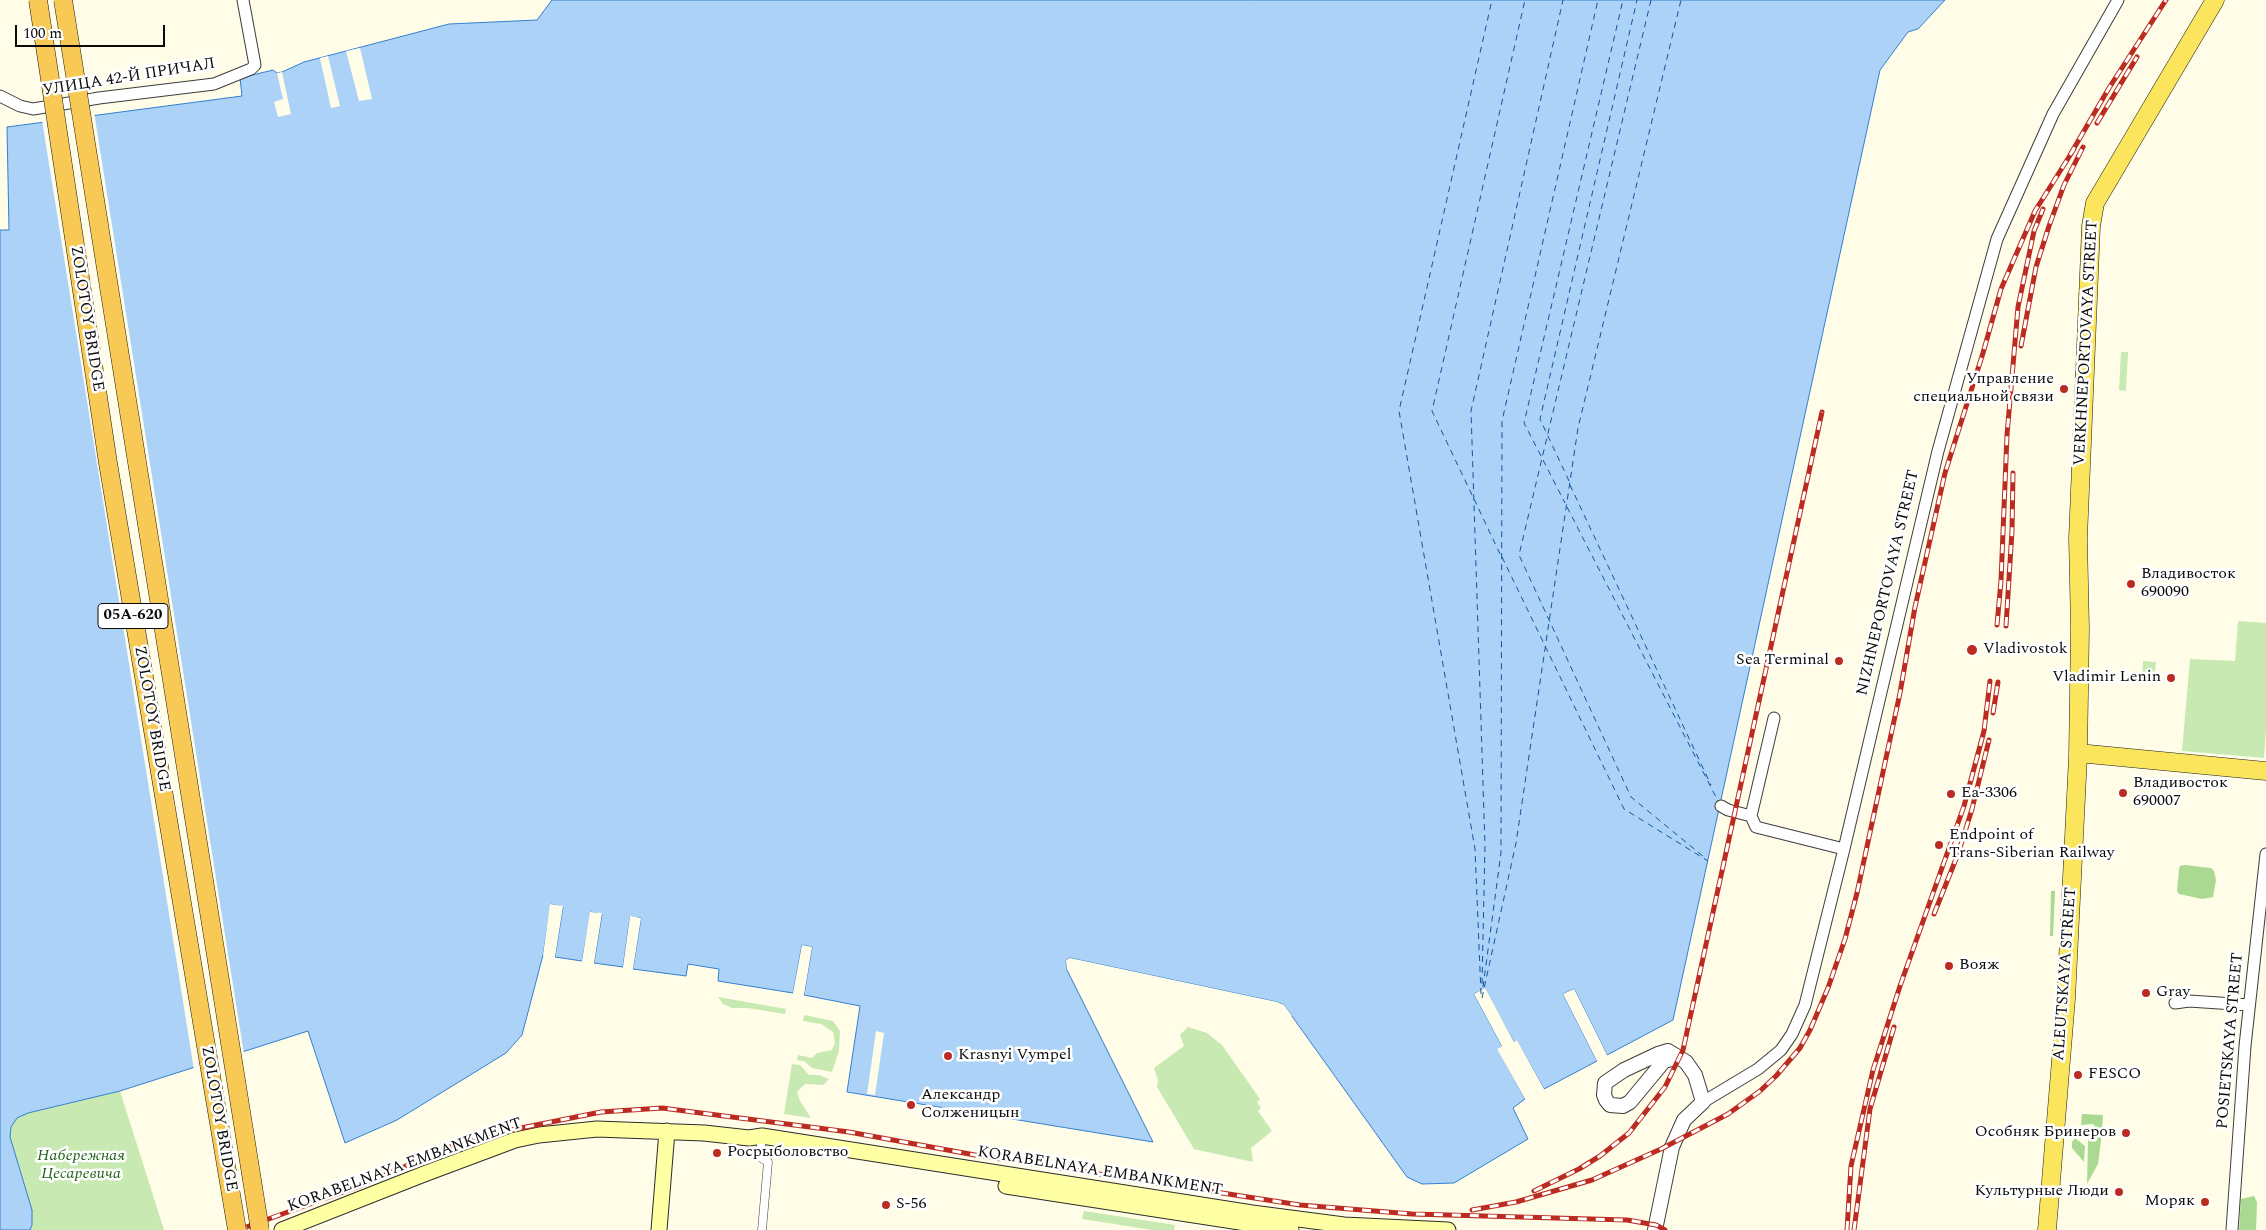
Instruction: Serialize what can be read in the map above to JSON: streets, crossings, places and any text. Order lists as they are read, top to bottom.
{
  "streets": {
    "highway": ["ZOLOTOY BRIDGE", "05А-620"],
    "main road": ["VERKHNEPORTOVAYA STREET", "ALEUTSKAYA STREET", "KORABELNAYA EMBANKMENT"],
    "street": ["УЛИЦА 42-Й ПРИЧАЛ", "NIZHNEPORTOVAYA STREET", "POSIETSKAYA STREET"]
  },
  "crossings": [
    ["VERKHNEPORTOVAYA STREET", "ALEUTSKAYA STREET"]
  ],
  "parks": ["Набережная Цесаревича"],
  "places": [
    "Управление специальной связи",
    "Владивосток 690090",
    "Vladivostok",
    "Sea Terminal",
    "Vladimir Lenin",
    "Владивосток 690007",
    "Еа-3306",
    "Endpoint of Trans-Siberian Railway",
    "Вояж",
    "Gray",
    "Krasnyi Vympel",
    "FESCO",
    "Александр Солженицын",
    "Особняк Бринеров",
    "Росрыболовство",
    "Культурные Люди",
    "Моряк",
    "S-56"
  ],
  "scale_bar": "100 m"
}
